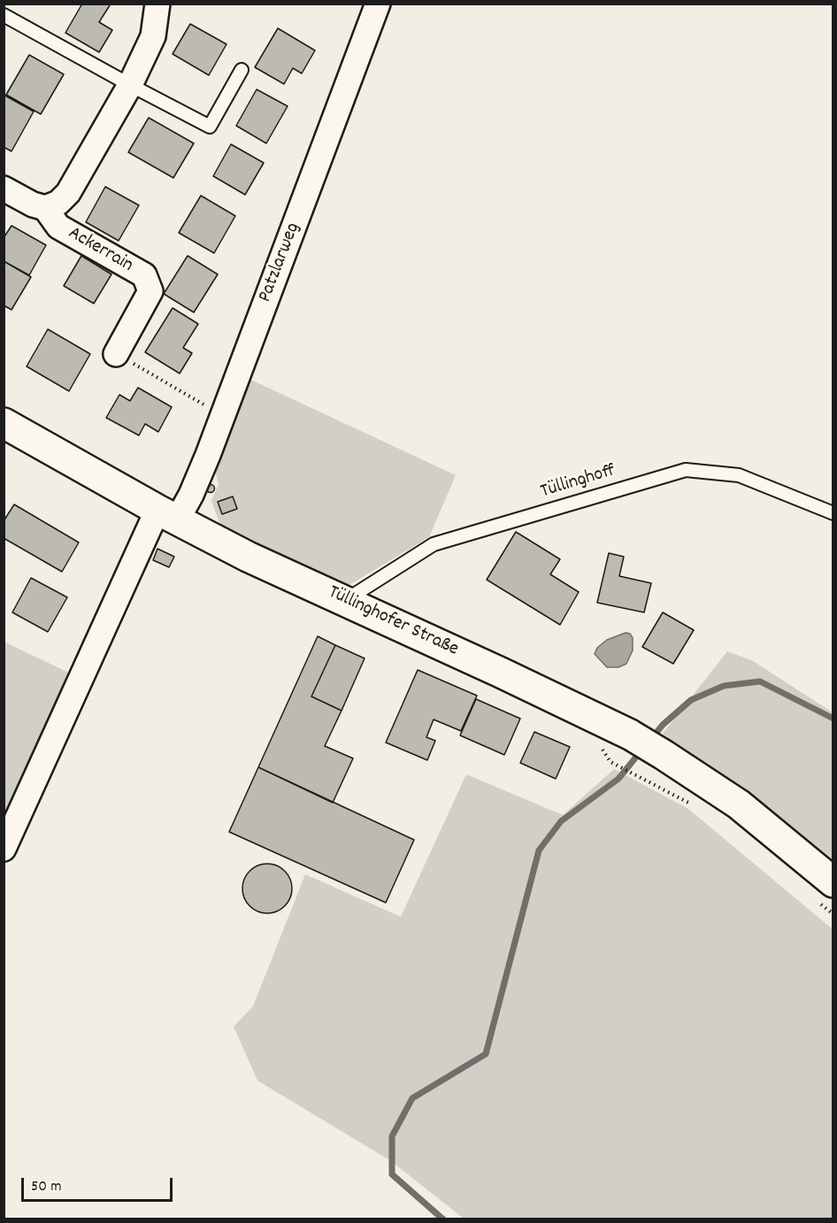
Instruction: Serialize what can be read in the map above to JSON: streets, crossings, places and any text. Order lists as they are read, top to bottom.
{
  "streets": {
    "main road": ["Tüllinghofer Straße"],
    "street": ["Ackerrain", "Patzlarweg"],
    "lane": ["Tüllinghoff"]
  },
  "crossings": [
    ["Patzlarweg", "Tüllinghofer Straße"],
    ["Tüllinghoff", "Tüllinghofer Straße"]
  ],
  "scale_bar": "50 m"
}
